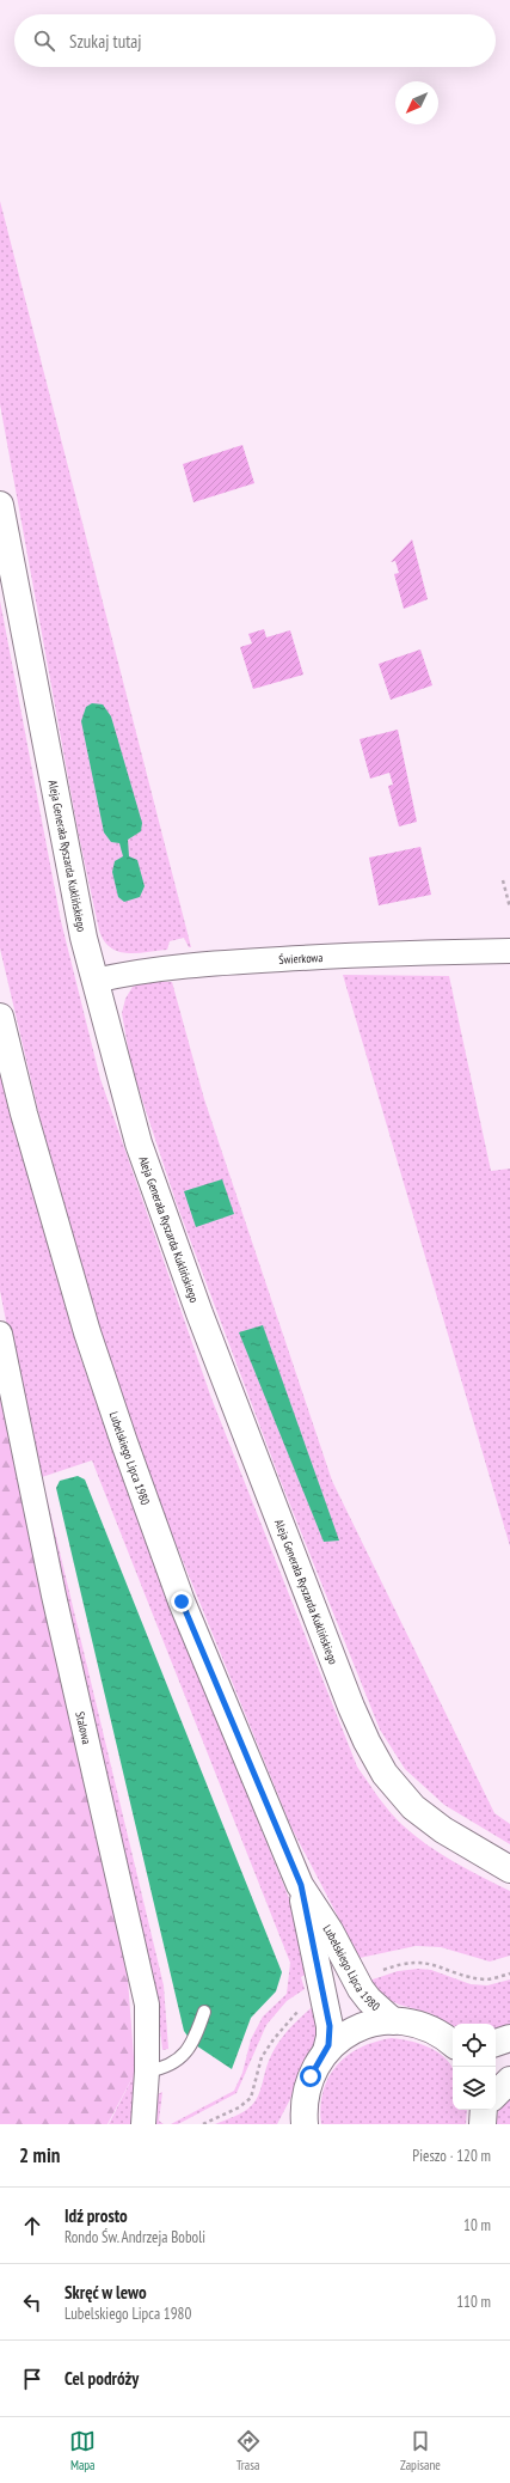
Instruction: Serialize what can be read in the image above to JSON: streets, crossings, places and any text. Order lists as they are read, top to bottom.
{
  "streets": {
    "street": [
      "Aleja Generała Ryszarda Kuklińskiego",
      "Świerkowa",
      "Lubelskiego Lipca 1980",
      "Stalowa"
    ]
  },
  "crossings": [
    ["Aleja Generała Ryszarda Kuklińskiego", "Świerkowa"]
  ],
  "north": "bottom left",
  "page": {
    "search": "Szukaj tutaj",
    "heading": ["2 min", "Pieszo · 120 m"],
    "list": [
      ["Idź prosto", "Rondo Św. Andrzeja Boboli", "10 m"],
      ["Skręć w lewo", "Lubelskiego Lipca 1980", "110 m"],
      "Cel podróży"
    ],
    "nav": ["Mapa", "Trasa", "Zapisane"]
  }
}
